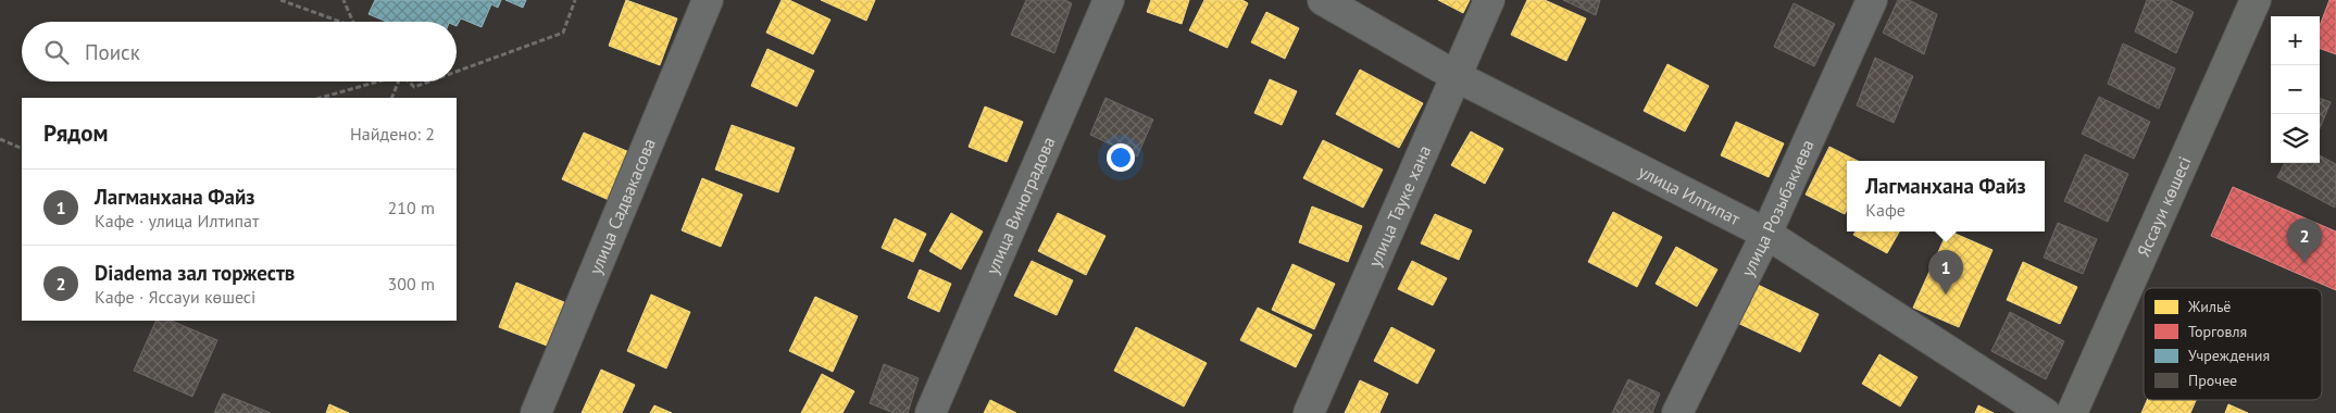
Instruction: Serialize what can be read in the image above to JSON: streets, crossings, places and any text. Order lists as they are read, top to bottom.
{
  "streets": {
    "main road": ["Яссауи көшесі"],
    "street": [
      "улица Илтипат",
      "улица Садвакасова",
      "улица Виноградова",
      "улица Тауке хана",
      "улица Розыбакиева"
    ]
  },
  "crossings": [
    ["улица Илтипат", "улица Тауке хана"],
    ["улица Илтипат", "улица Розыбакиева"]
  ],
  "legend": [
    "Жильё",
    "Торговля",
    "Учреждения",
    "Прочее"
  ],
  "page": {
    "map_buttons": ["+", "−"],
    "search": "Поиск",
    "heading": ["Рядом", "Найдено: 2"],
    "popup": ["Лагманхана Файз", "Кафе"],
    "list": [
      {
        "mark": "1",
        "name": "Лагманхана Файз",
        "note": "Кафе · улица Илтипат",
        "value": "210 m"
      },
      {
        "mark": "2",
        "name": "Diadema зал торжеств",
        "note": "Кафе · Яссауи көшесі",
        "value": "300 m"
      }
    ],
    "pins": ["2", "1"]
  }
}
